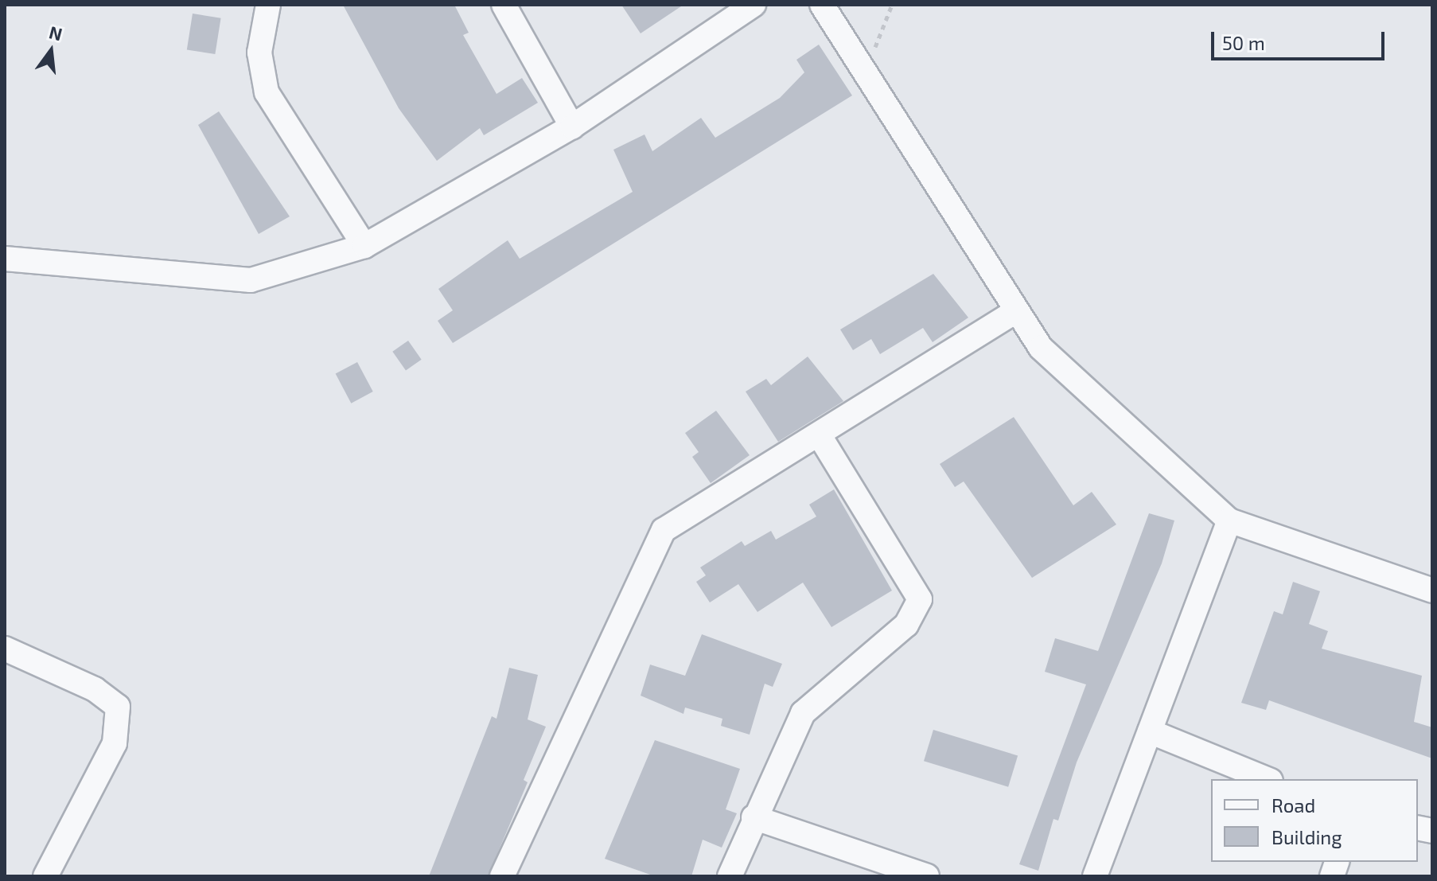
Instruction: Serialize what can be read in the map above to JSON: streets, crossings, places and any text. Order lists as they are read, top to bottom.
{
  "legend": ["Road", "Building"],
  "scale_bar": "50 m",
  "north": "top"
}
